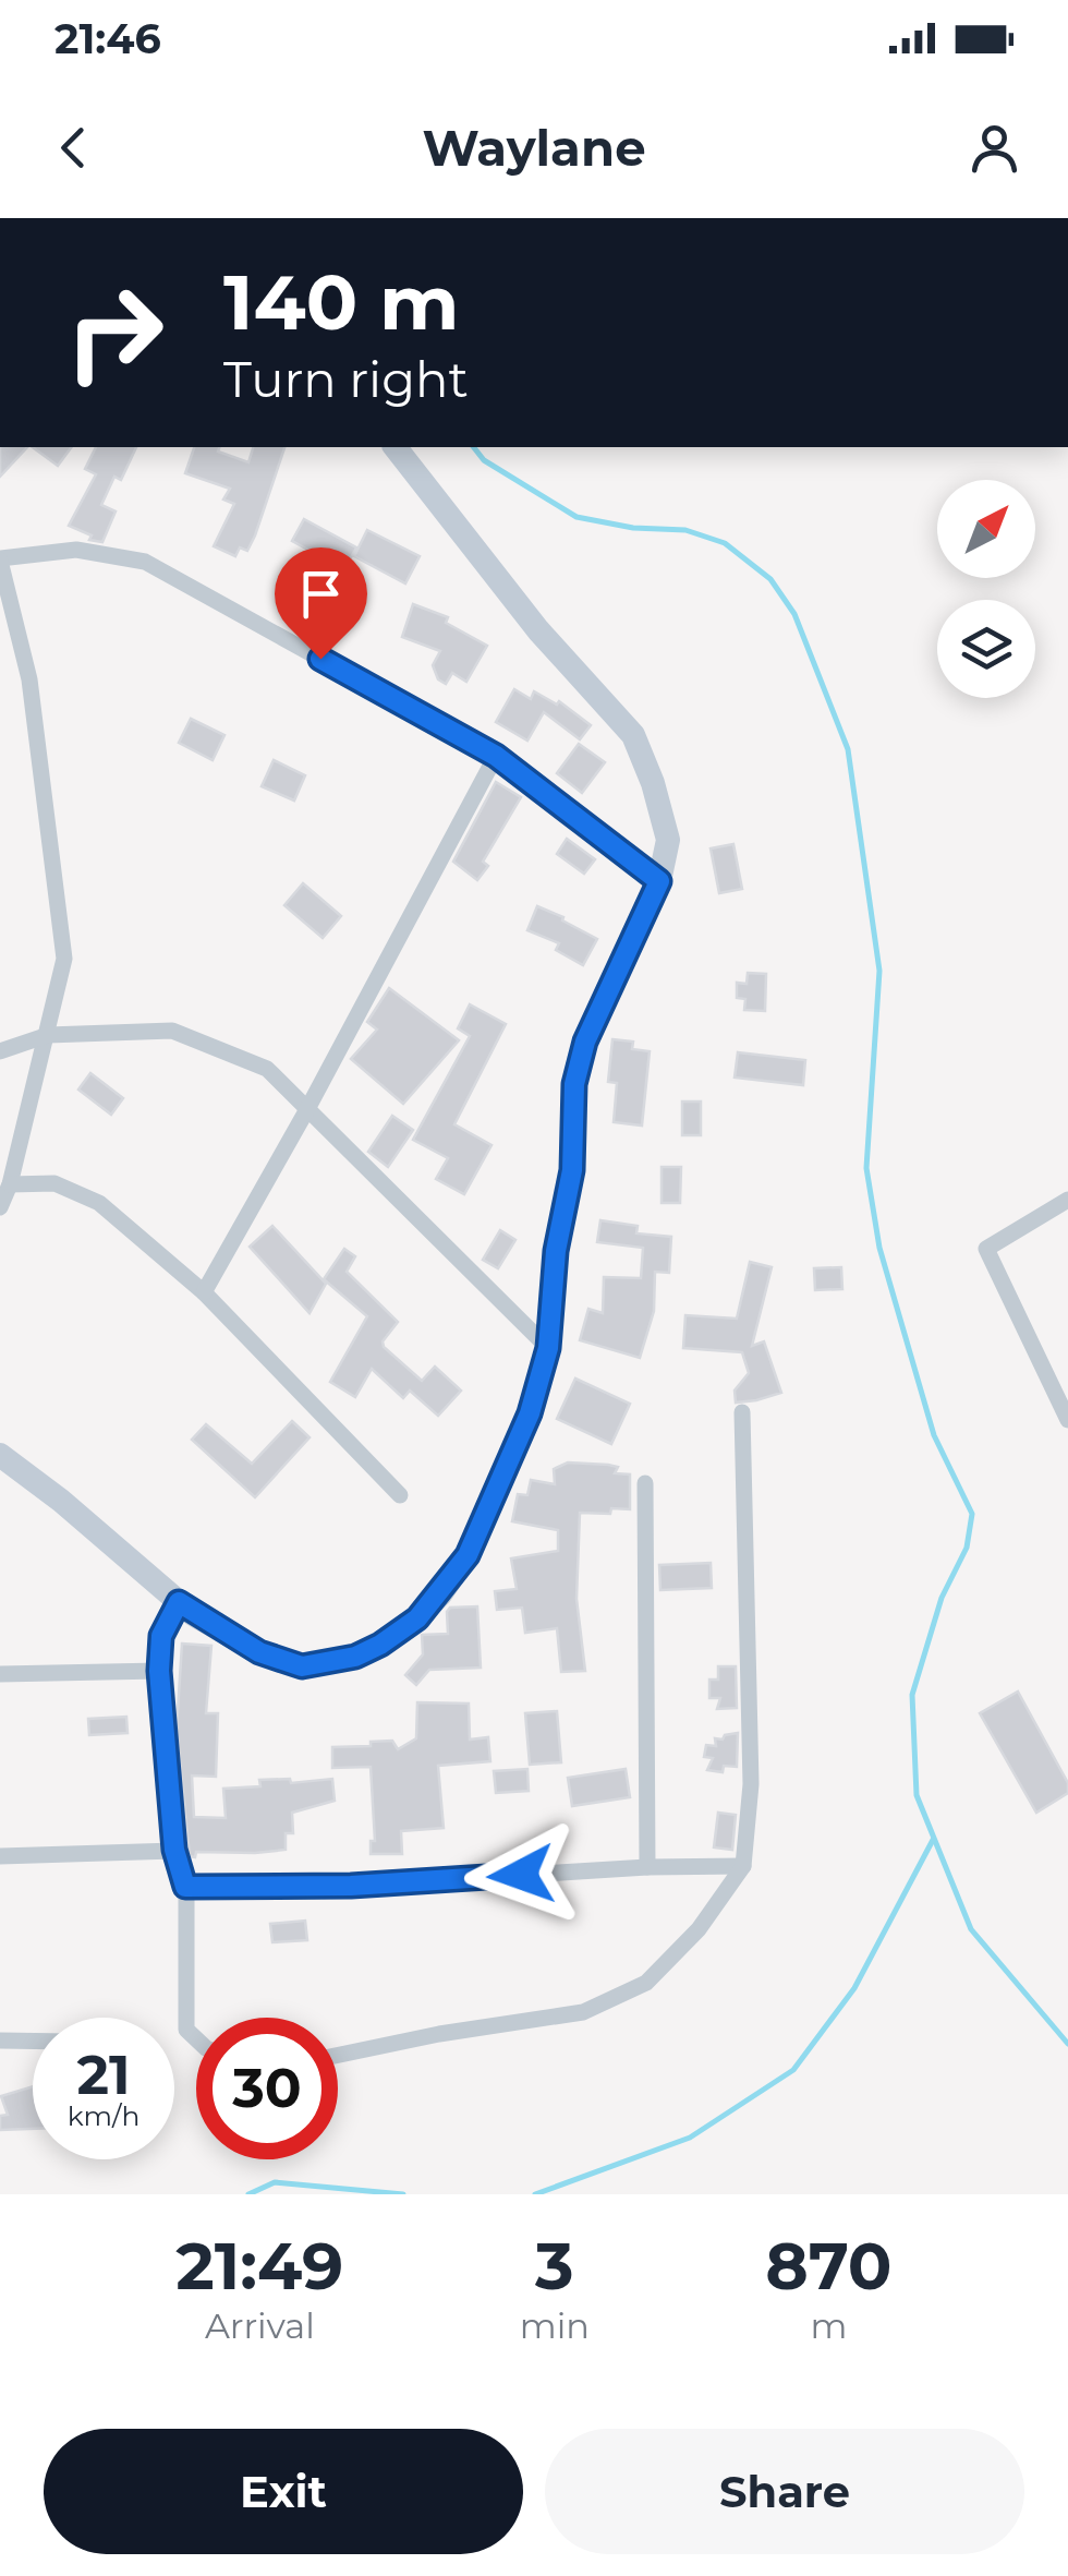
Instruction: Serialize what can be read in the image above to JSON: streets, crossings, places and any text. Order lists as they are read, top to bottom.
{
  "north": "top right",
  "page": {
    "status": "21:46",
    "header": "Waylane",
    "turn": ["140 m", "Turn right"],
    "speed": "21 km/h",
    "limit": "30",
    "eta": [
      "21:49",
      "Arrival",
      "3",
      "min",
      "870",
      "m"
    ],
    "buttons": ["Exit", "Share"]
  }
}
